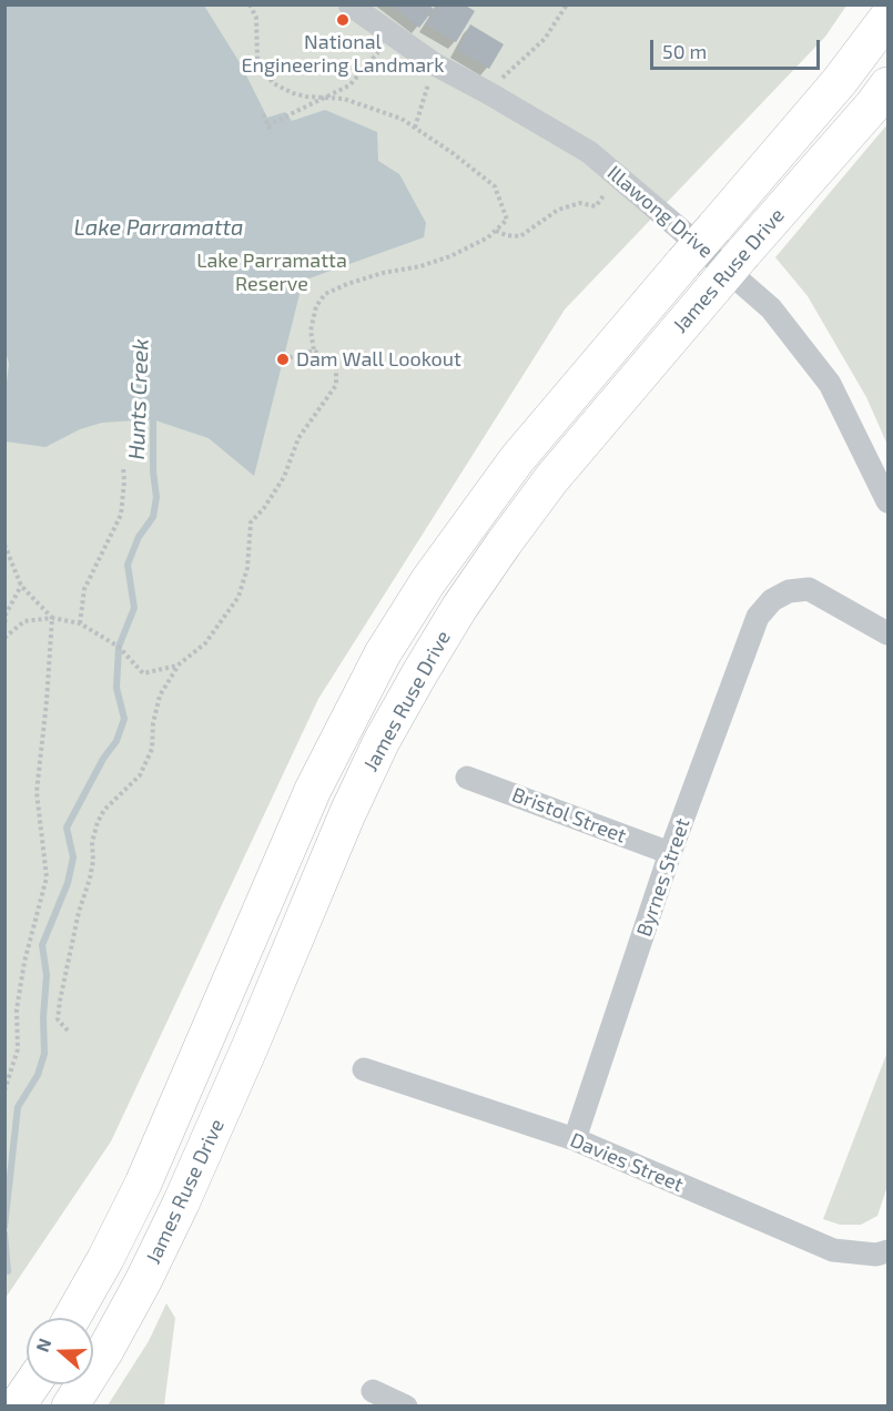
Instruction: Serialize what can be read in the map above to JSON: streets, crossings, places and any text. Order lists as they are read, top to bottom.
{
  "streets": {
    "highway": ["James Ruse Drive"],
    "street": [
      "Illawong Drive",
      "Bristol Street",
      "Byrnes Street",
      "Davies Street"
    ]
  },
  "crossings": [
    ["Bristol Street", "Byrnes Street"],
    ["Byrnes Street", "Davies Street"]
  ],
  "water": ["Lake Parramatta", "Hunts Creek"],
  "parks": ["Lake Parramatta Reserve"],
  "places": ["National Engineering Landmark", "Dam Wall Lookout"],
  "scale_bar": "50 m",
  "north": "left"
}
